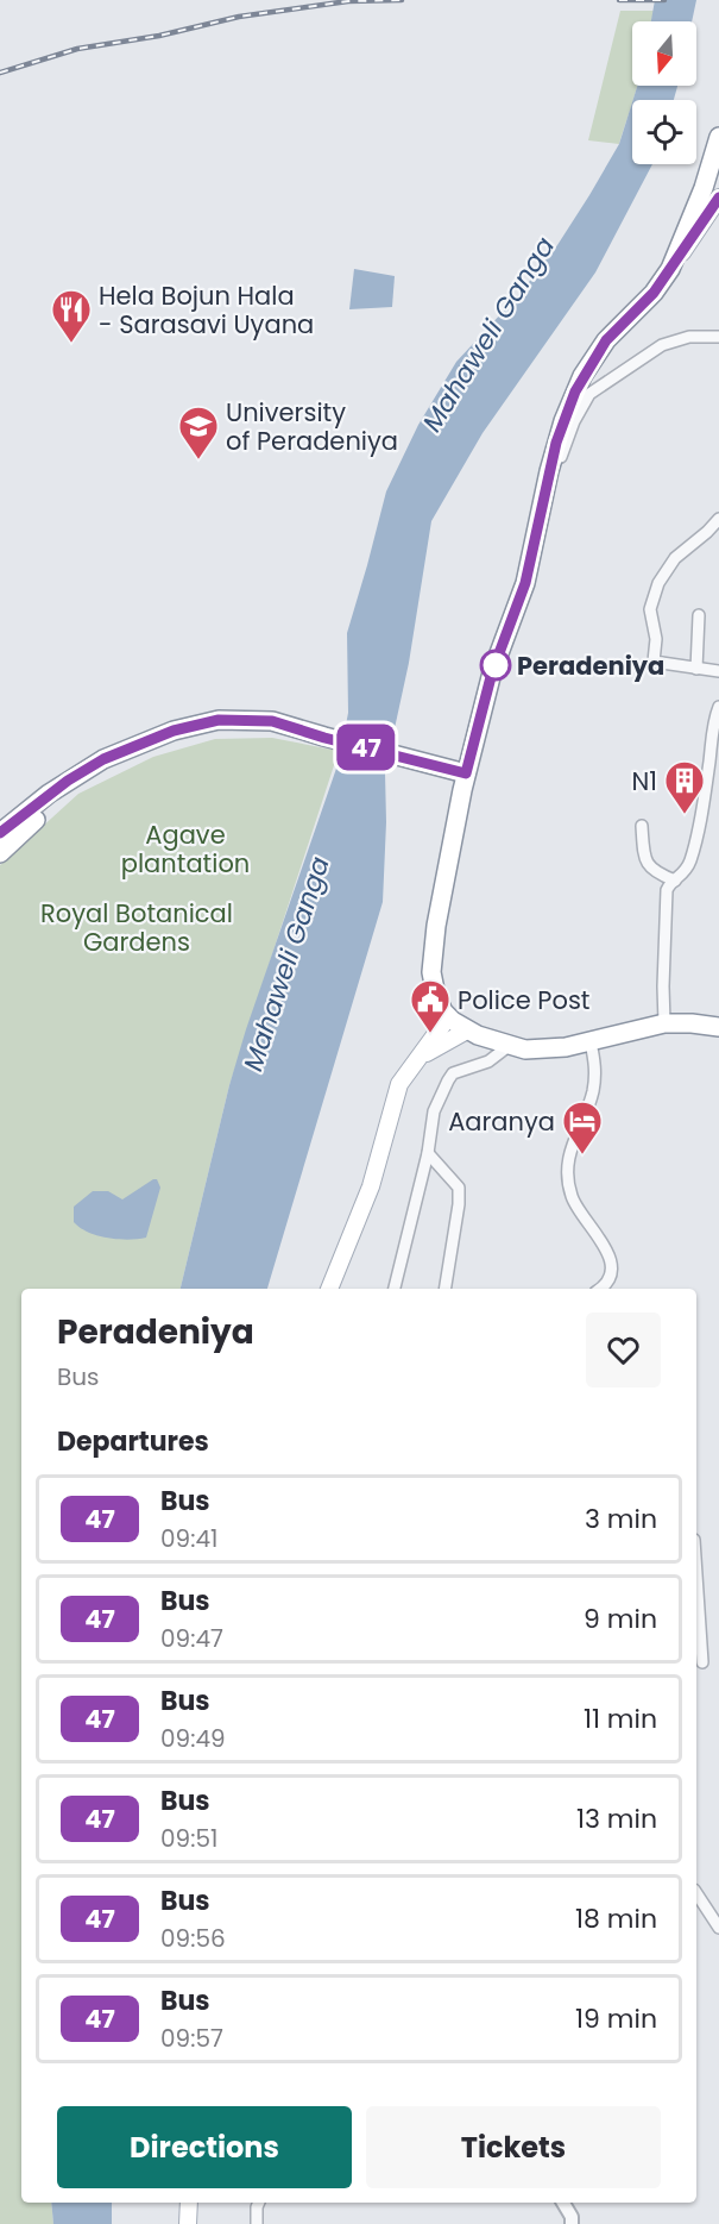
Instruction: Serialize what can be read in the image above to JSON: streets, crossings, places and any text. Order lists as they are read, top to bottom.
{
  "water": ["Mahaweli Ganga"],
  "parks": ["Agave plantation", "Royal Botanical Gardens"],
  "places": {
    "restaurant": ["Hela Bojun Hala - Sarasavi Uyana"],
    "school or university": ["University of Peradeniya"],
    "other": ["Peradeniya"],
    "building": ["N1"],
    "public building": ["Police Post"],
    "hotel": ["Aaranya"]
  },
  "lines": ["bus line 47"],
  "north": "bottom",
  "page": {
    "on_map": "47",
    "heading": [
      ["Peradeniya", "Bus"],
      "Departures"
    ],
    "list": [
      {
        "mark": "47",
        "name": "Bus",
        "note": "09:41",
        "value": "3 min"
      },
      {
        "mark": "47",
        "name": "Bus",
        "note": "09:47",
        "value": "9 min"
      },
      {
        "mark": "47",
        "name": "Bus",
        "note": "09:49",
        "value": "11 min"
      },
      {
        "mark": "47",
        "name": "Bus",
        "note": "09:51",
        "value": "13 min"
      },
      {
        "mark": "47",
        "name": "Bus",
        "note": "09:56",
        "value": "18 min"
      },
      {
        "mark": "47",
        "name": "Bus",
        "note": "09:57",
        "value": "19 min"
      }
    ],
    "buttons": ["Directions", "Tickets"]
  }
}
